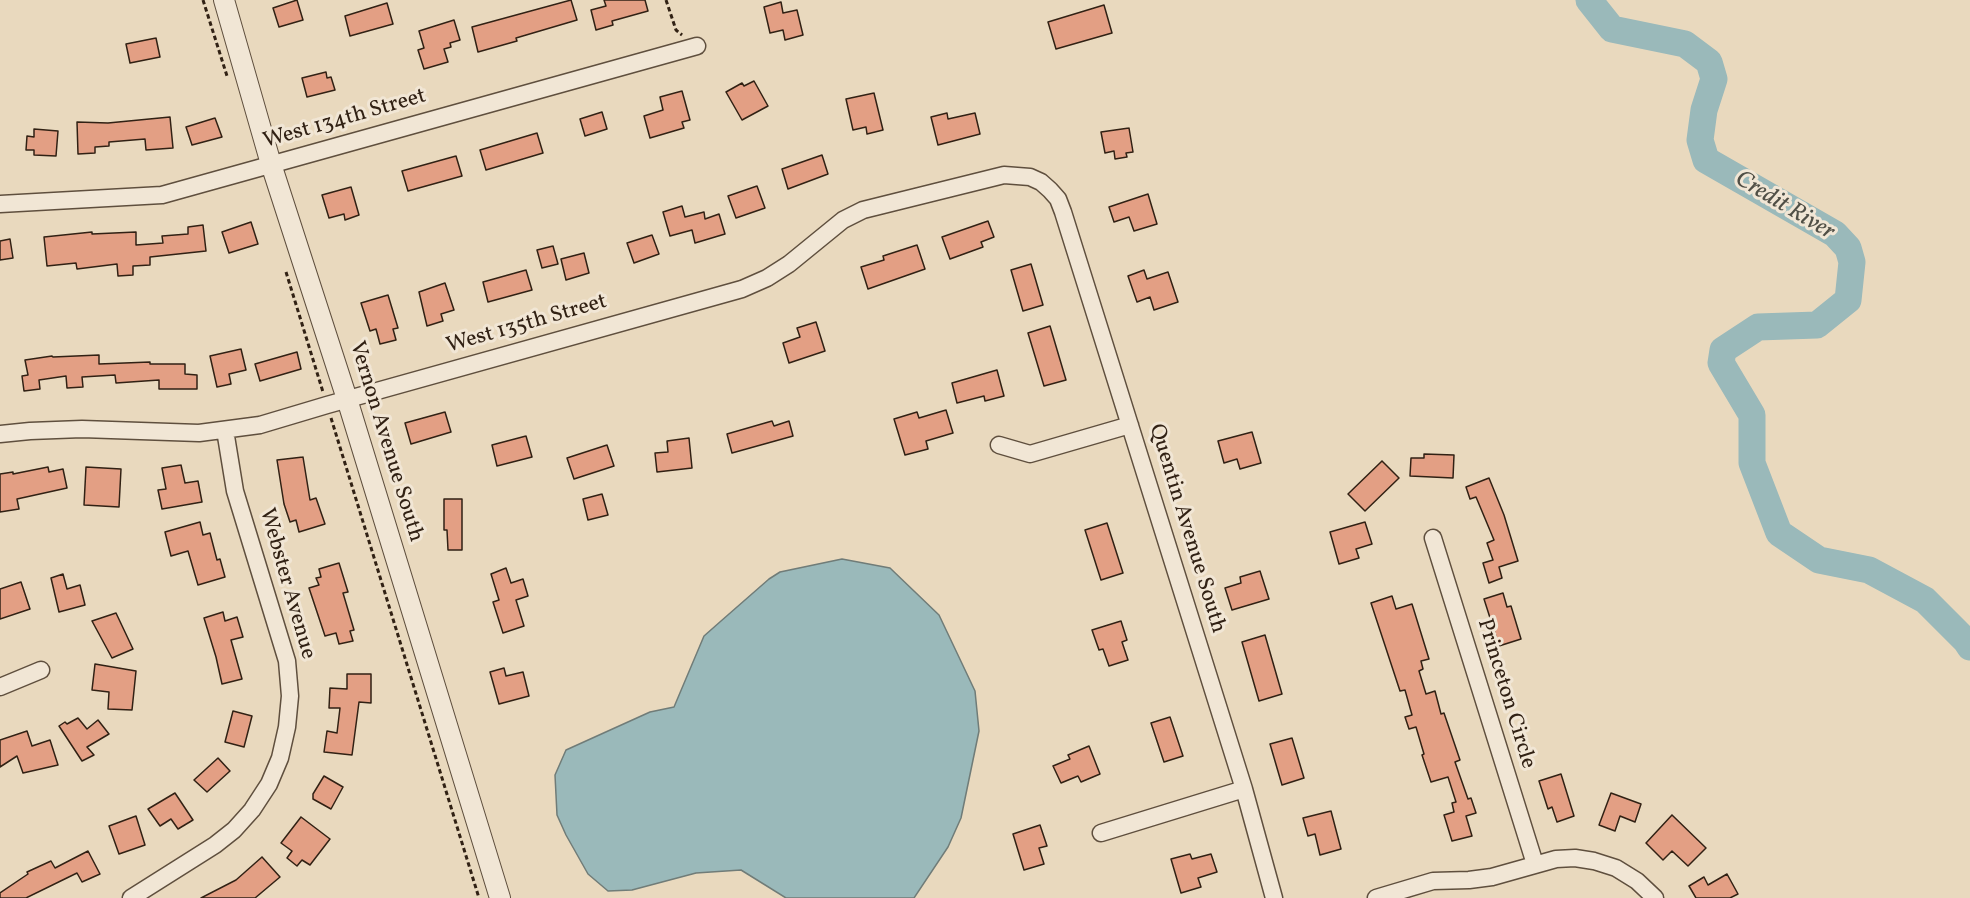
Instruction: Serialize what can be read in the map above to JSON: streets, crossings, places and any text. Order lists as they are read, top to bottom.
{
  "streets": {
    "street": [
      "West 134th Street",
      "West 135th Street",
      "Vernon Avenue South",
      "Quentin Avenue South",
      "Webster Avenue",
      "Princeton Circle"
    ]
  },
  "crossings": [
    ["West 134th Street", "Vernon Avenue South"],
    ["West 135th Street", "Vernon Avenue South"],
    ["West 135th Street", "Quentin Avenue South"],
    ["West 135th Street", "Webster Avenue"]
  ],
  "water": ["Credit River"]
}
